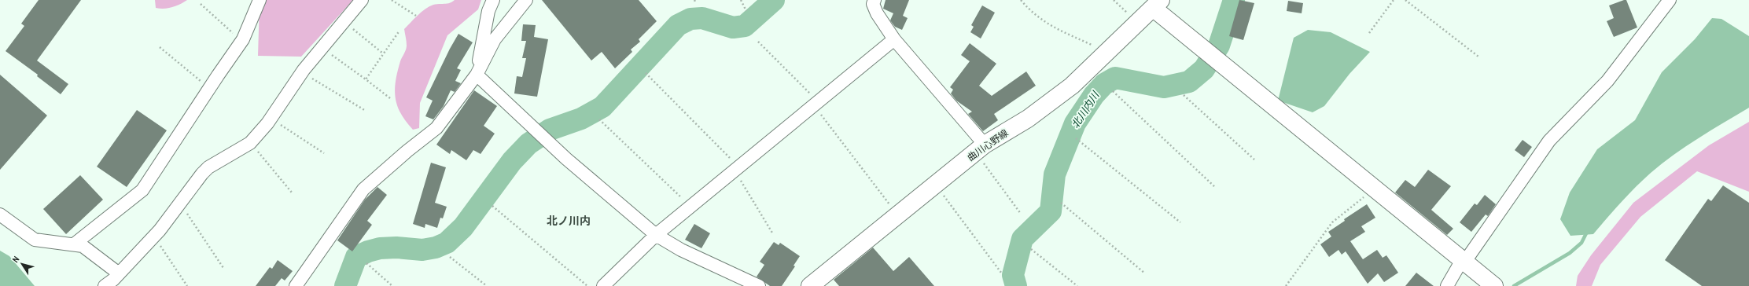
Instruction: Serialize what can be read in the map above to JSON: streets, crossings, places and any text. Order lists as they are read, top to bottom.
{
  "streets": {
    "main road": ["曲川心野線"]
  },
  "districts": ["北ノ川内"],
  "water": ["北川内川"],
  "north": "top left"
}
